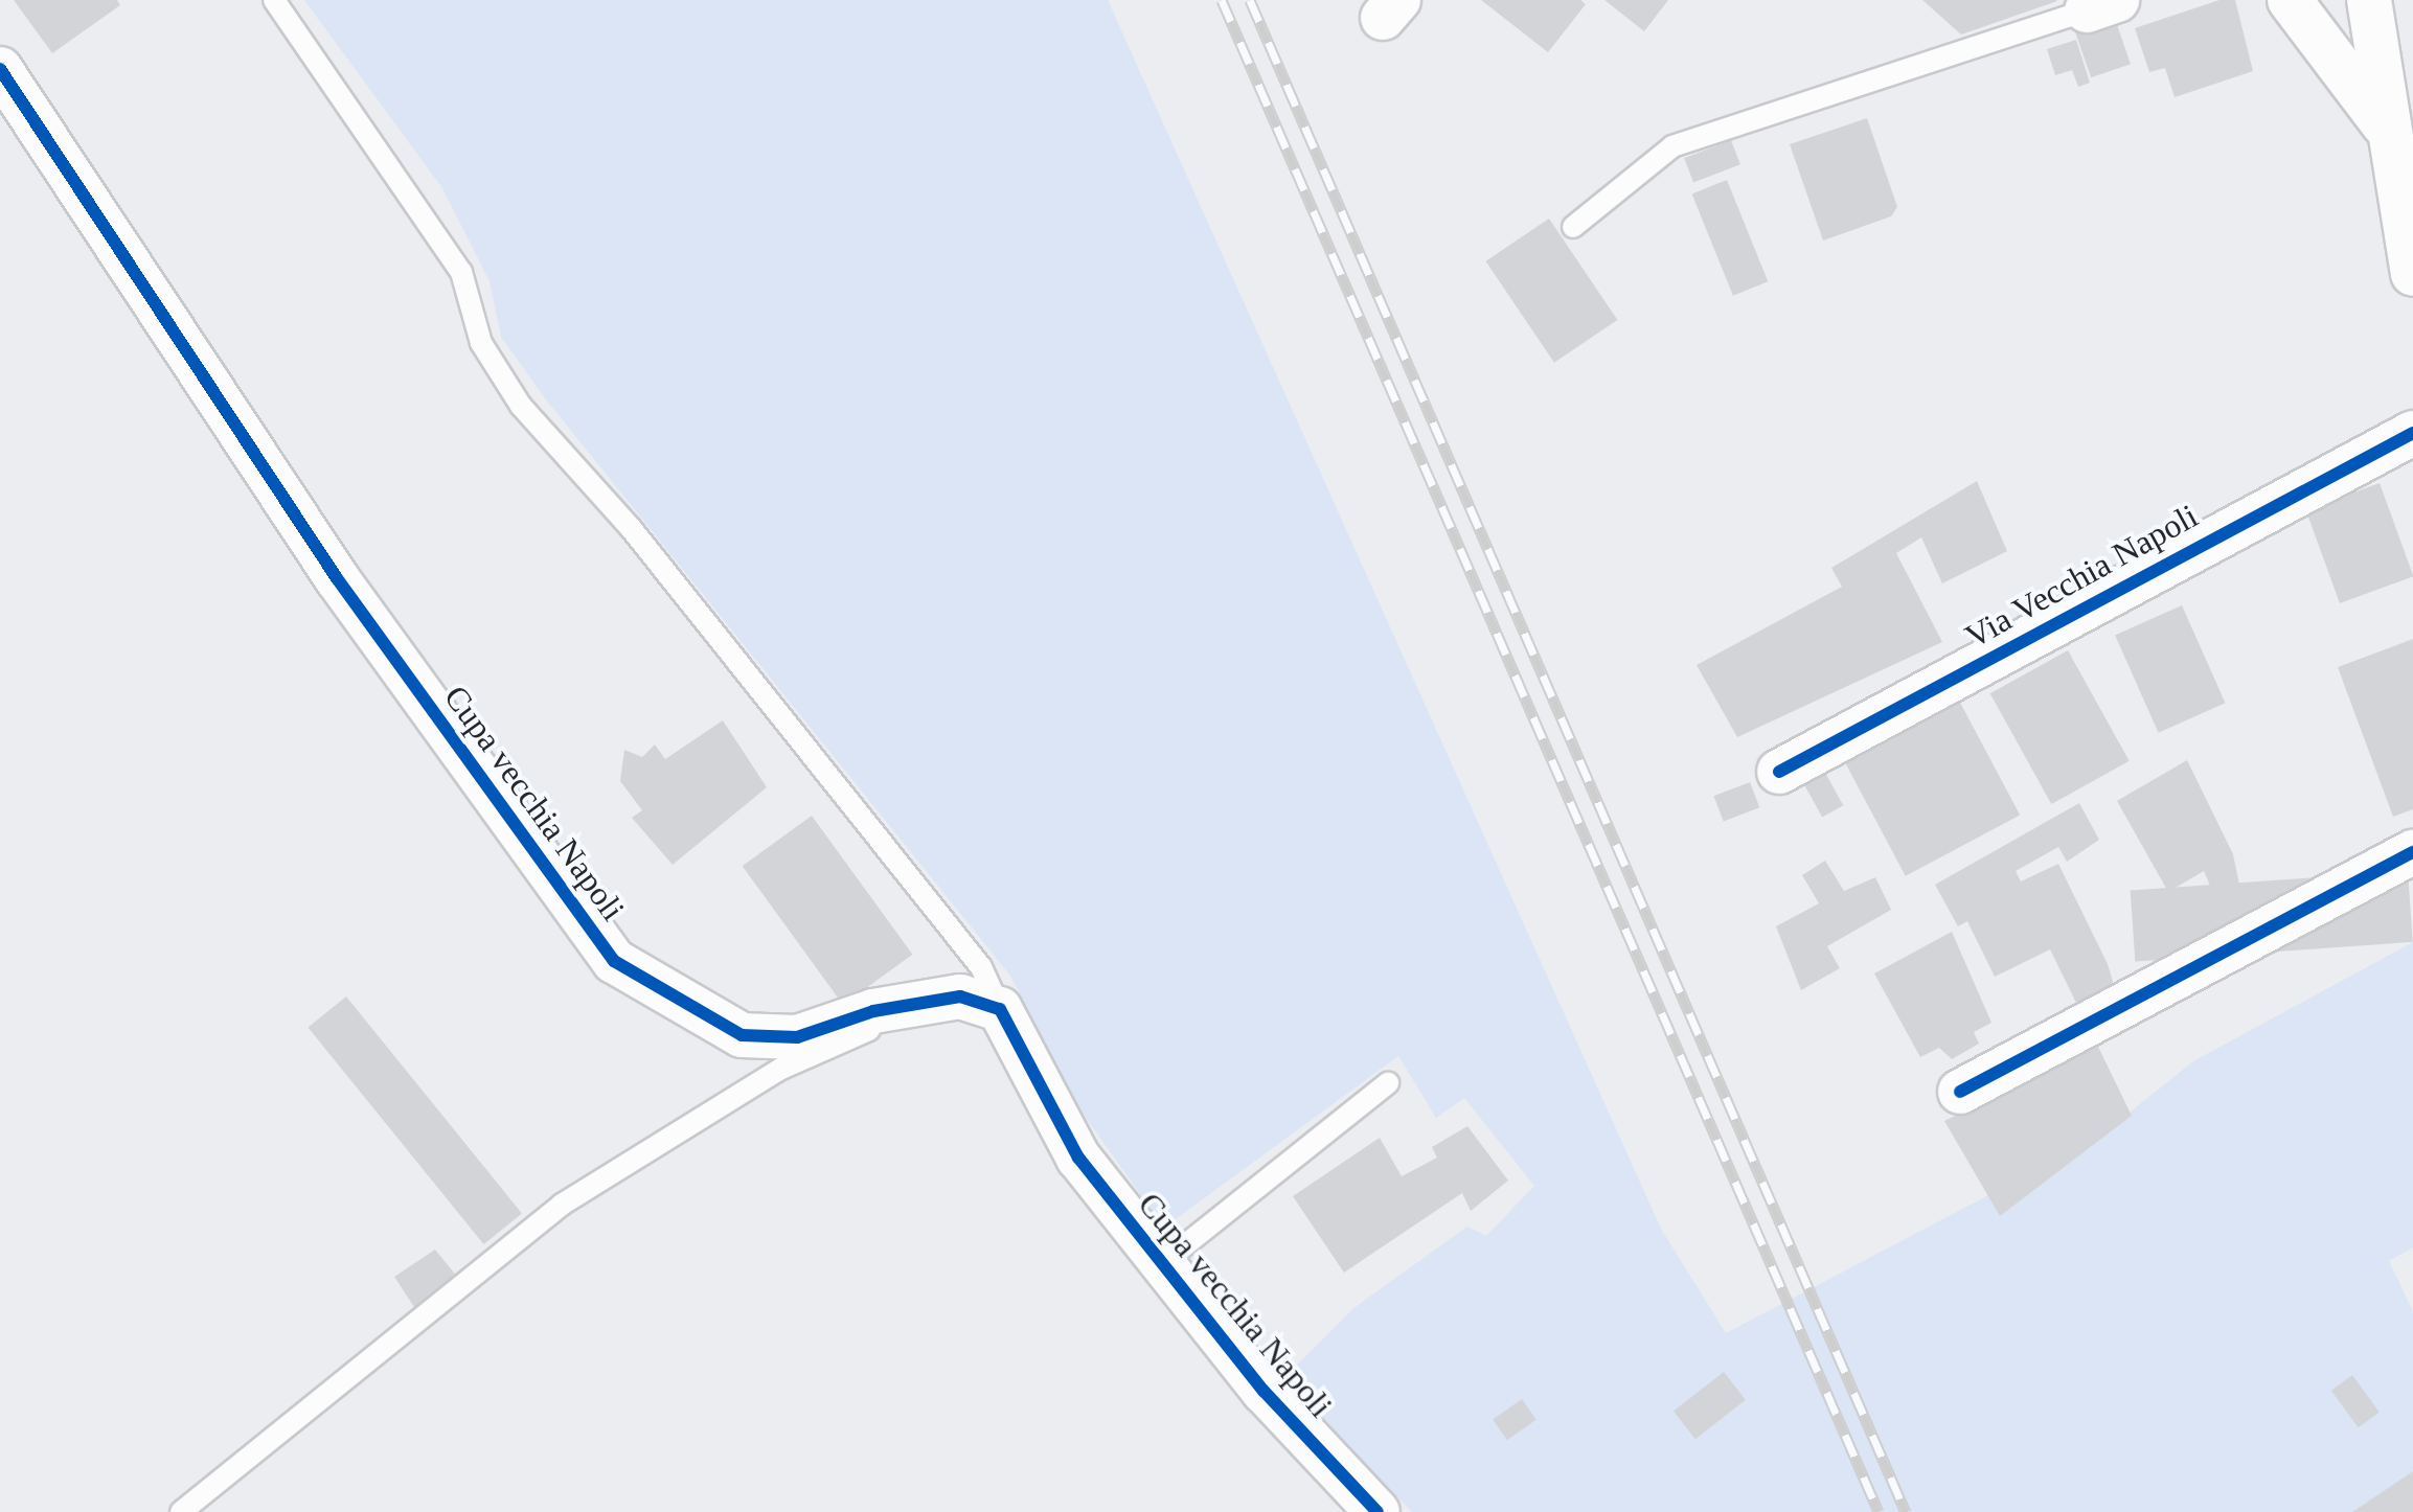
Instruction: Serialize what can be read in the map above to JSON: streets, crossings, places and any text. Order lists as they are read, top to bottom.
{
  "streets": {
    "street": ["Via Vecchia Napoli", "Cupa vecchia Napoli"]
  }
}
